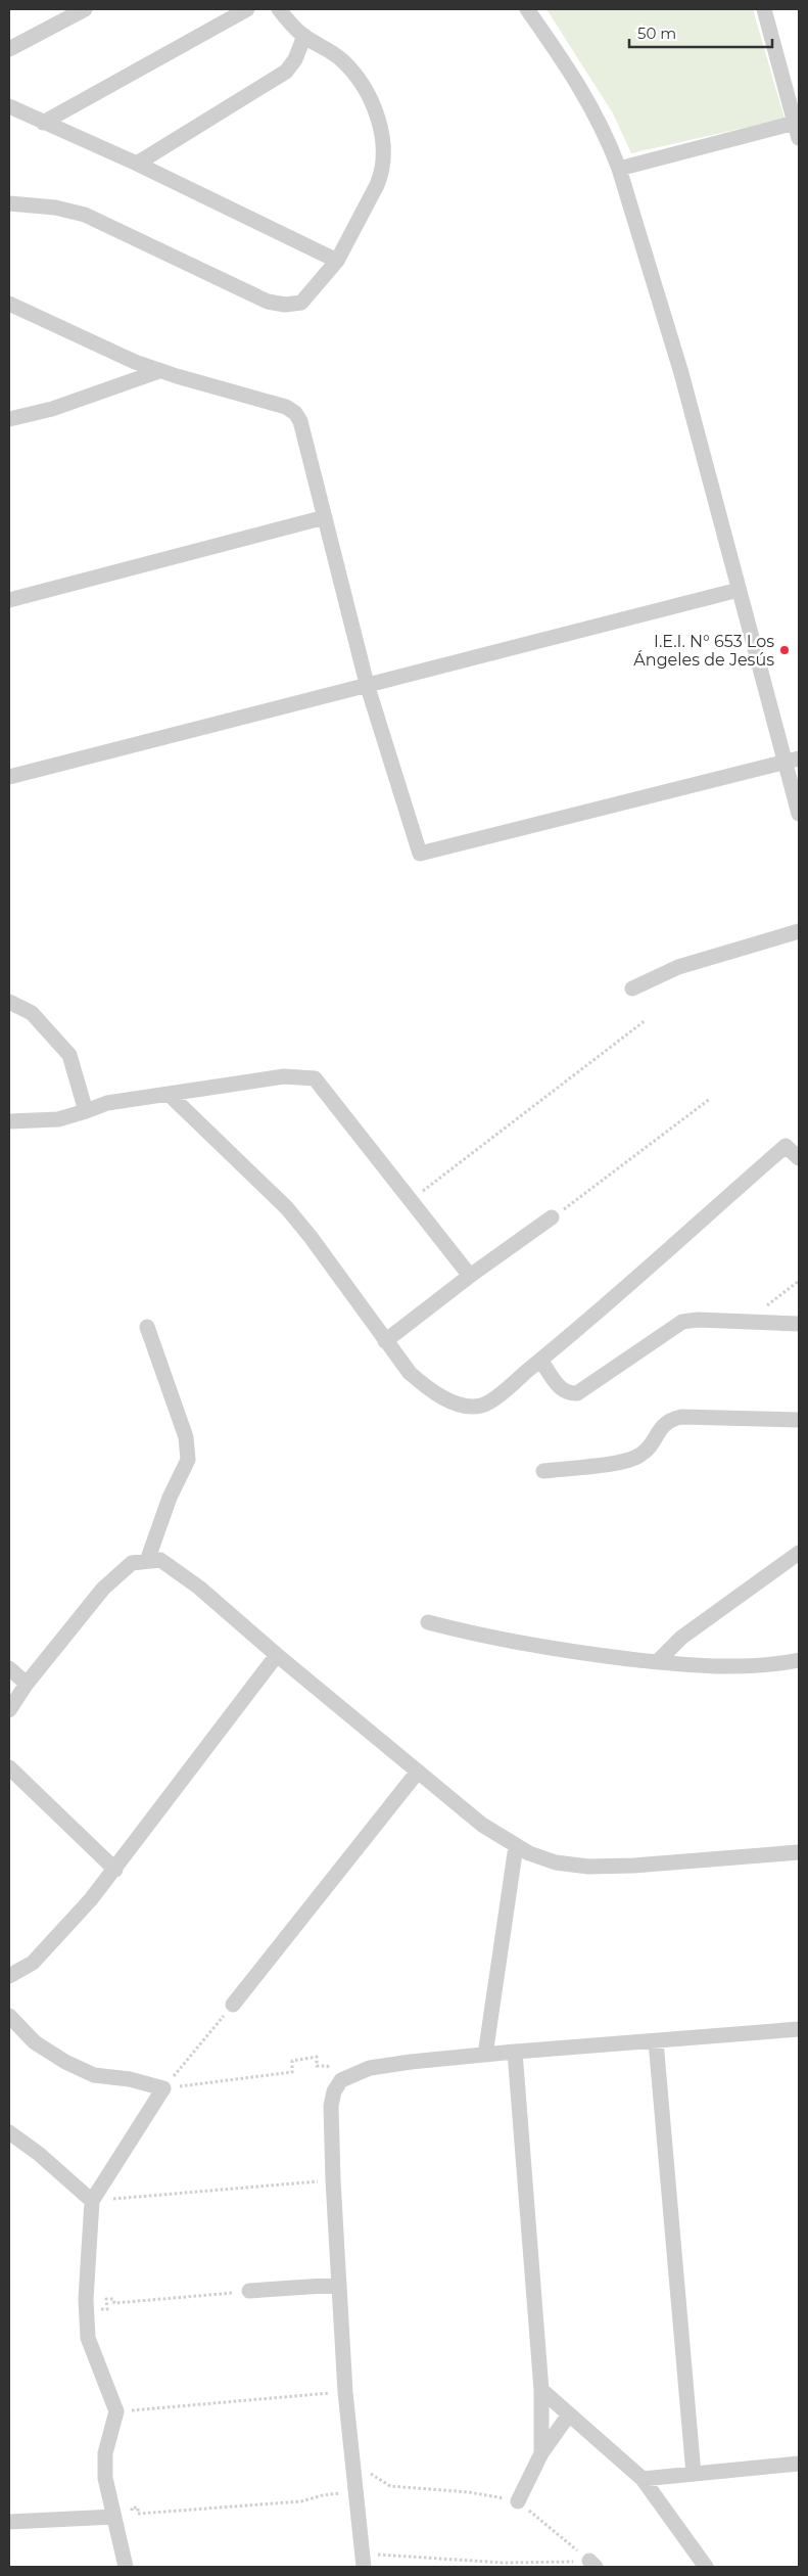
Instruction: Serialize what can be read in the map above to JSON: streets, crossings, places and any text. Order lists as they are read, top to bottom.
{
  "places": ["I.E.I. N° 653 Los Ángeles de Jesús"],
  "scale_bar": "50 m"
}
